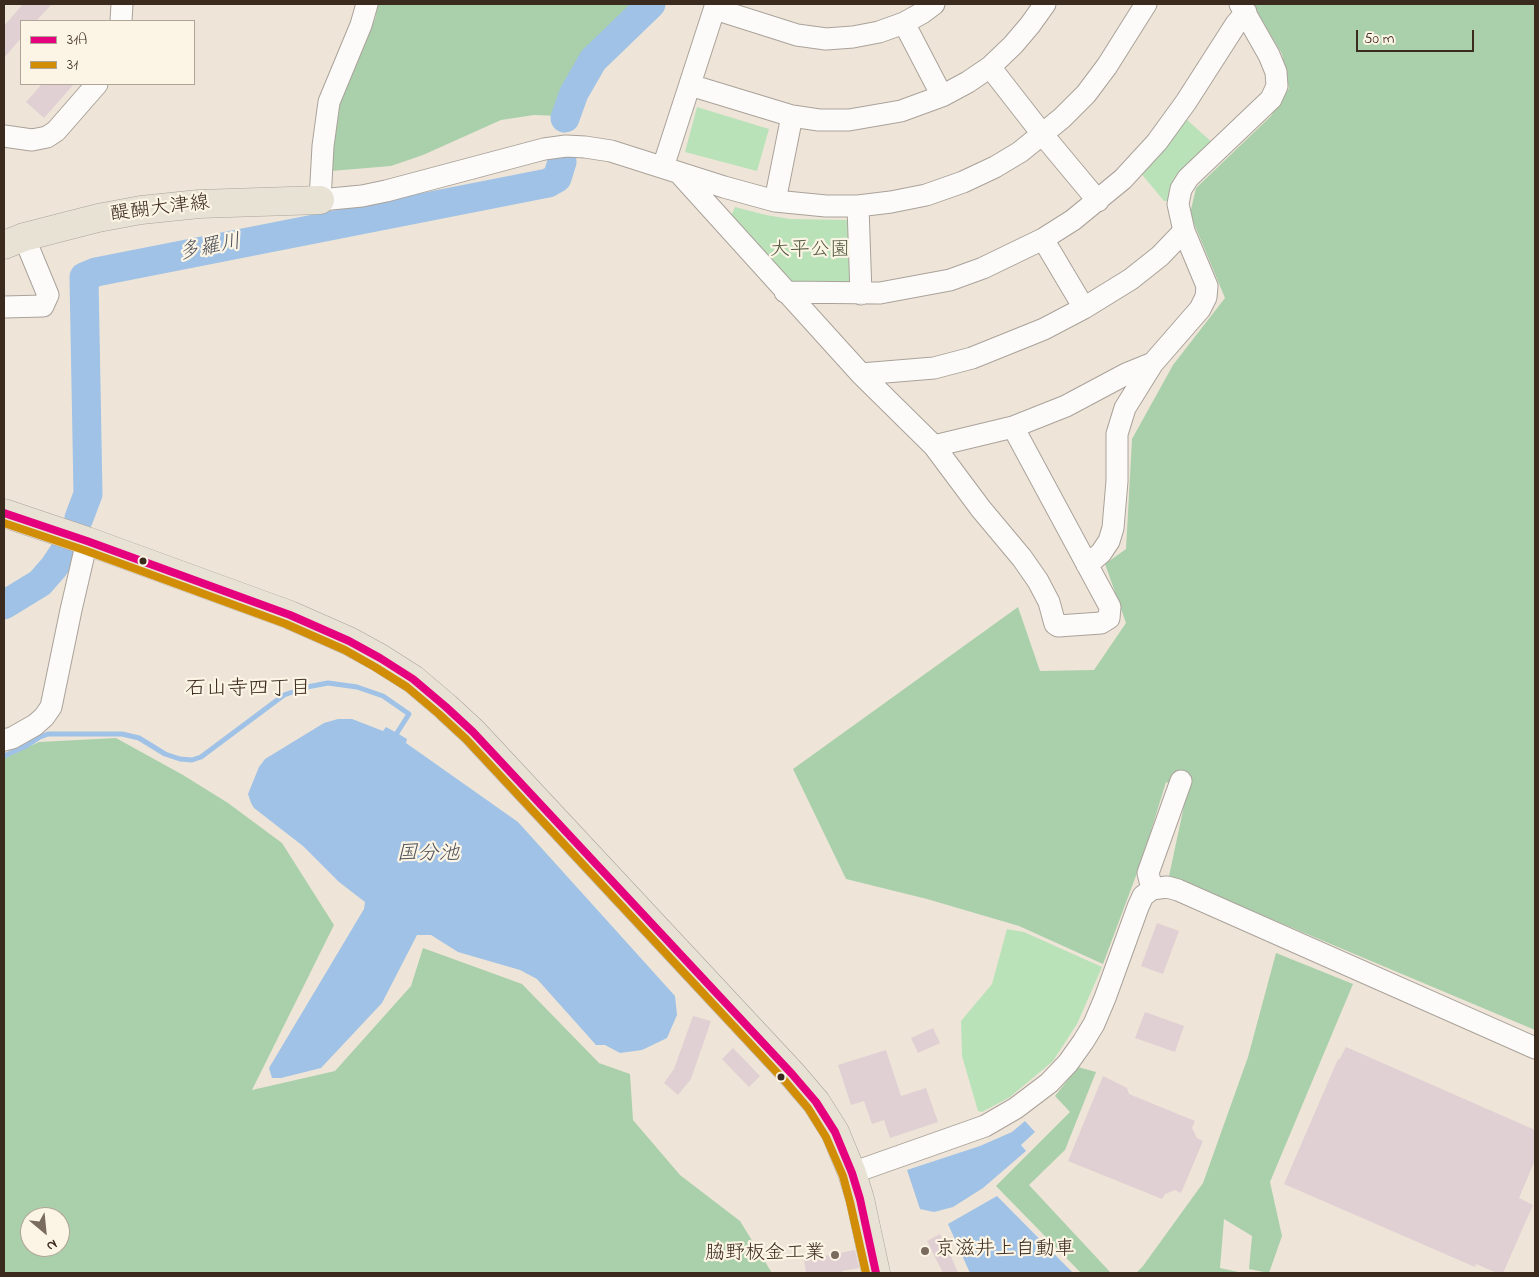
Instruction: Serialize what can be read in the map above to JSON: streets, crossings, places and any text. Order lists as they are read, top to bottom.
{
  "streets": {
    "main road": ["醍醐大津線"]
  },
  "districts": ["石山寺四丁目"],
  "water": ["多羅川", "国分池"],
  "parks": ["大平公園"],
  "places": ["京滋井上自動車", "脇野板金工業"],
  "lines": ["transit line 31A", "transit line 31"],
  "legend": ["31A", "31"],
  "scale_bar": "50 m",
  "north": "bottom right"
}
